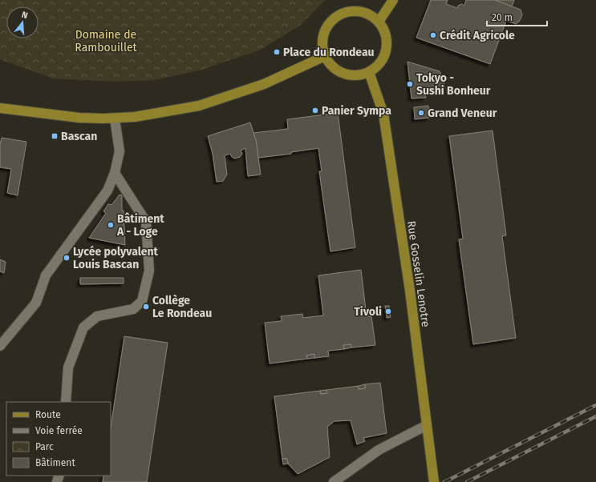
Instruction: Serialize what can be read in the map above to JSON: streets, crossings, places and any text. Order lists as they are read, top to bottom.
{
  "streets": {
    "main road": ["Rue Gosselin Lenotre"]
  },
  "parks": ["Domaine de Rambouillet"],
  "places": {
    "other": [
      "Crédit Agricole",
      "Place du Rondeau",
      "Tokyo - Sushi Bonheur",
      "Panier Sympa",
      "Grand Veneur",
      "Bâtiment A - Loge",
      "Lycée polyvalent Louis Bascan",
      "Collège Le Rondeau",
      "Tivoli"
    ],
    "transit": ["Bascan"]
  },
  "legend": [
    "Route",
    "Voie ferrée",
    "Parc",
    "Bâtiment"
  ],
  "scale_bar": "20 m",
  "north": "top"
}
